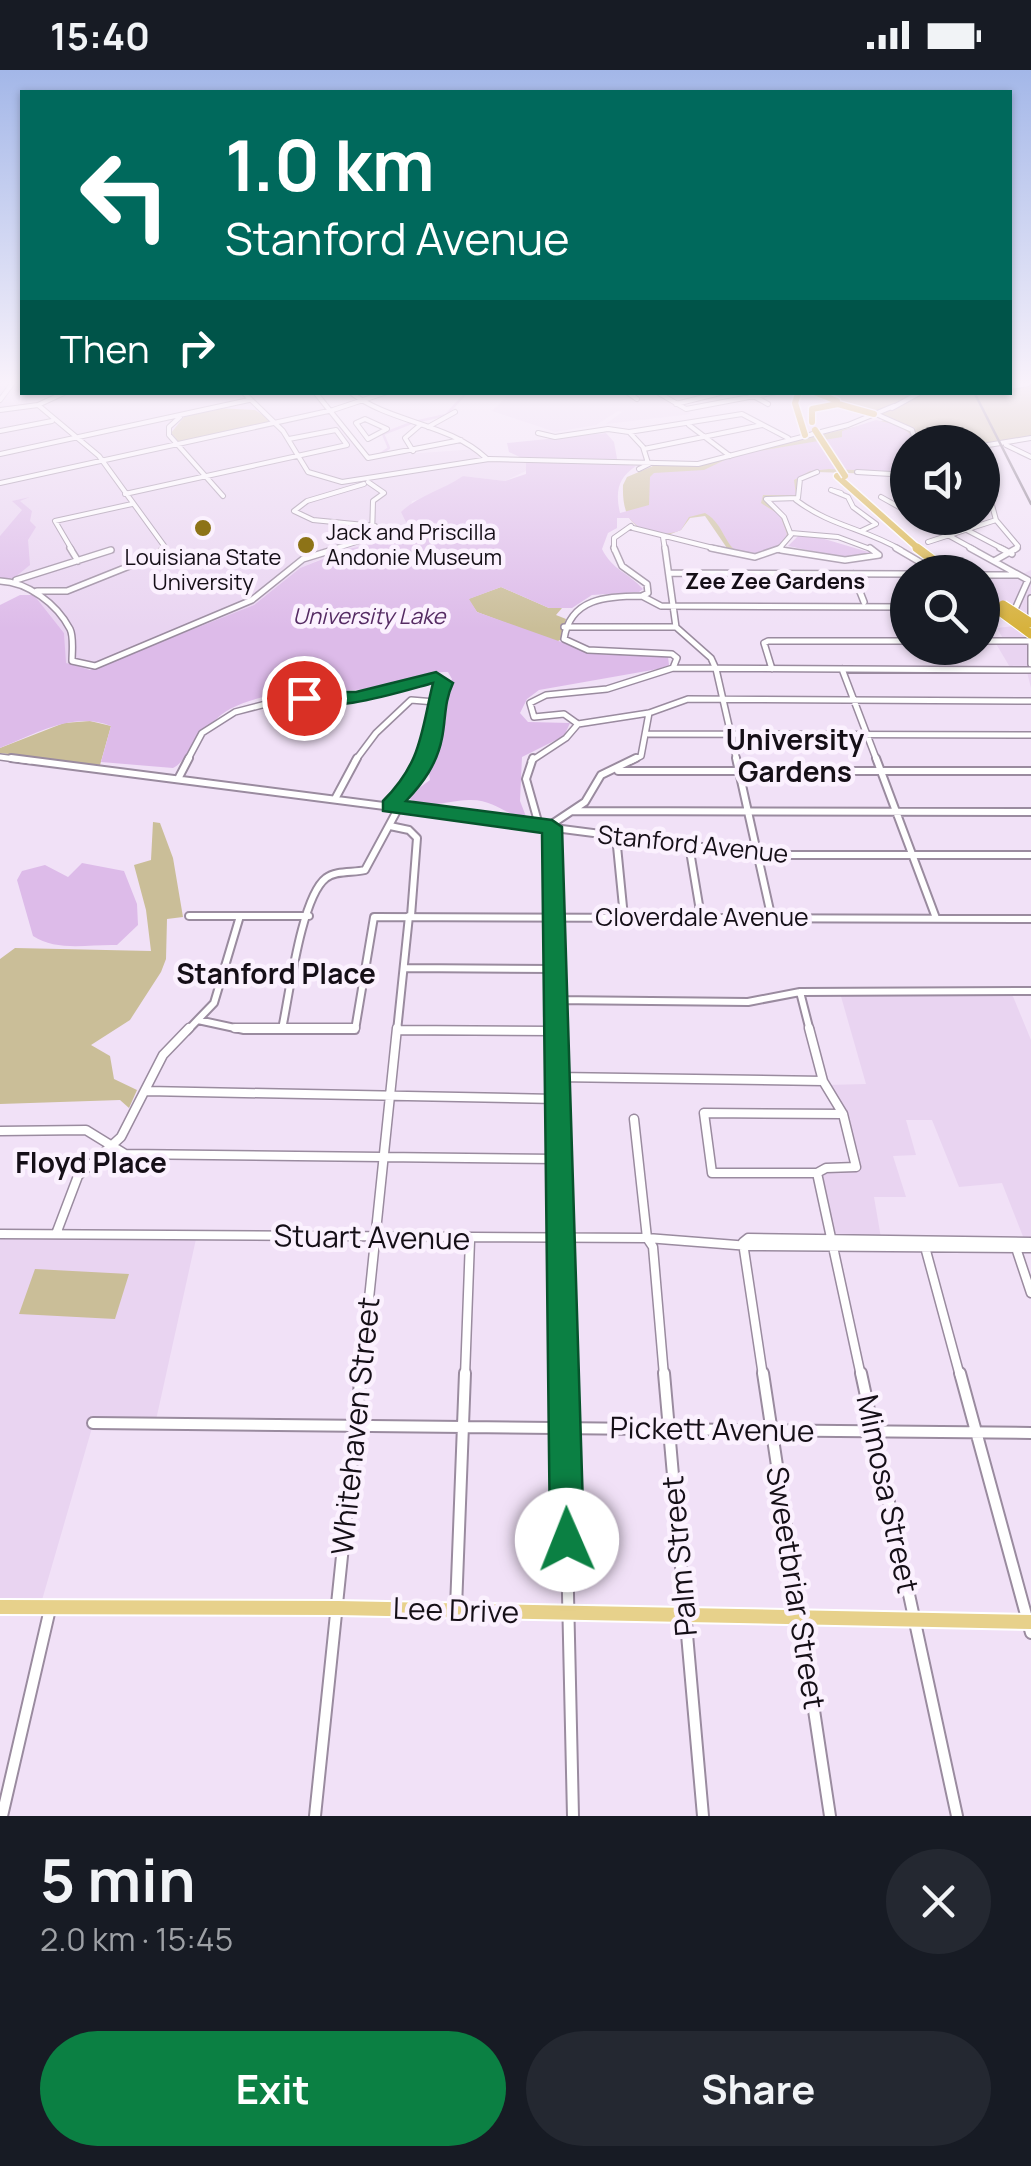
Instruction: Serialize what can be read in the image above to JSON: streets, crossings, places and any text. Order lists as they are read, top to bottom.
{
  "streets": {
    "main road": ["Lee Drive"],
    "street": [
      "Stanford Avenue",
      "Cloverdale Avenue",
      "Stuart Avenue",
      "Whitehaven Street",
      "Pickett Avenue",
      "Mimosa Street",
      "Palm Street",
      "Sweetbriar Street"
    ]
  },
  "crossings": [
    ["Cloverdale Avenue", "Whitehaven Street"],
    ["Stuart Avenue", "Whitehaven Street"],
    ["Stuart Avenue", "Mimosa Street"],
    ["Stuart Avenue", "Palm Street"],
    ["Stuart Avenue", "Sweetbriar Street"],
    ["Whitehaven Street", "Pickett Avenue"],
    ["Whitehaven Street", "Lee Drive"],
    ["Pickett Avenue", "Mimosa Street"],
    ["Pickett Avenue", "Palm Street"],
    ["Pickett Avenue", "Sweetbriar Street"],
    ["Mimosa Street", "Lee Drive"],
    ["Palm Street", "Lee Drive"],
    ["Sweetbriar Street", "Lee Drive"]
  ],
  "districts": [
    "Zee Zee Gardens",
    "University Gardens",
    "Stanford Place",
    "Floyd Place"
  ],
  "water": ["University Lake"],
  "places": ["Louisiana State University", "Jack and Priscilla Andonie Museum"],
  "page": {
    "status": "15:40",
    "turn": ["1.0 km", "Stanford Avenue"],
    "then": "Then",
    "heading": ["5 min", "2.0 km · 15:45"],
    "buttons": ["Exit", "Share"]
  }
}
